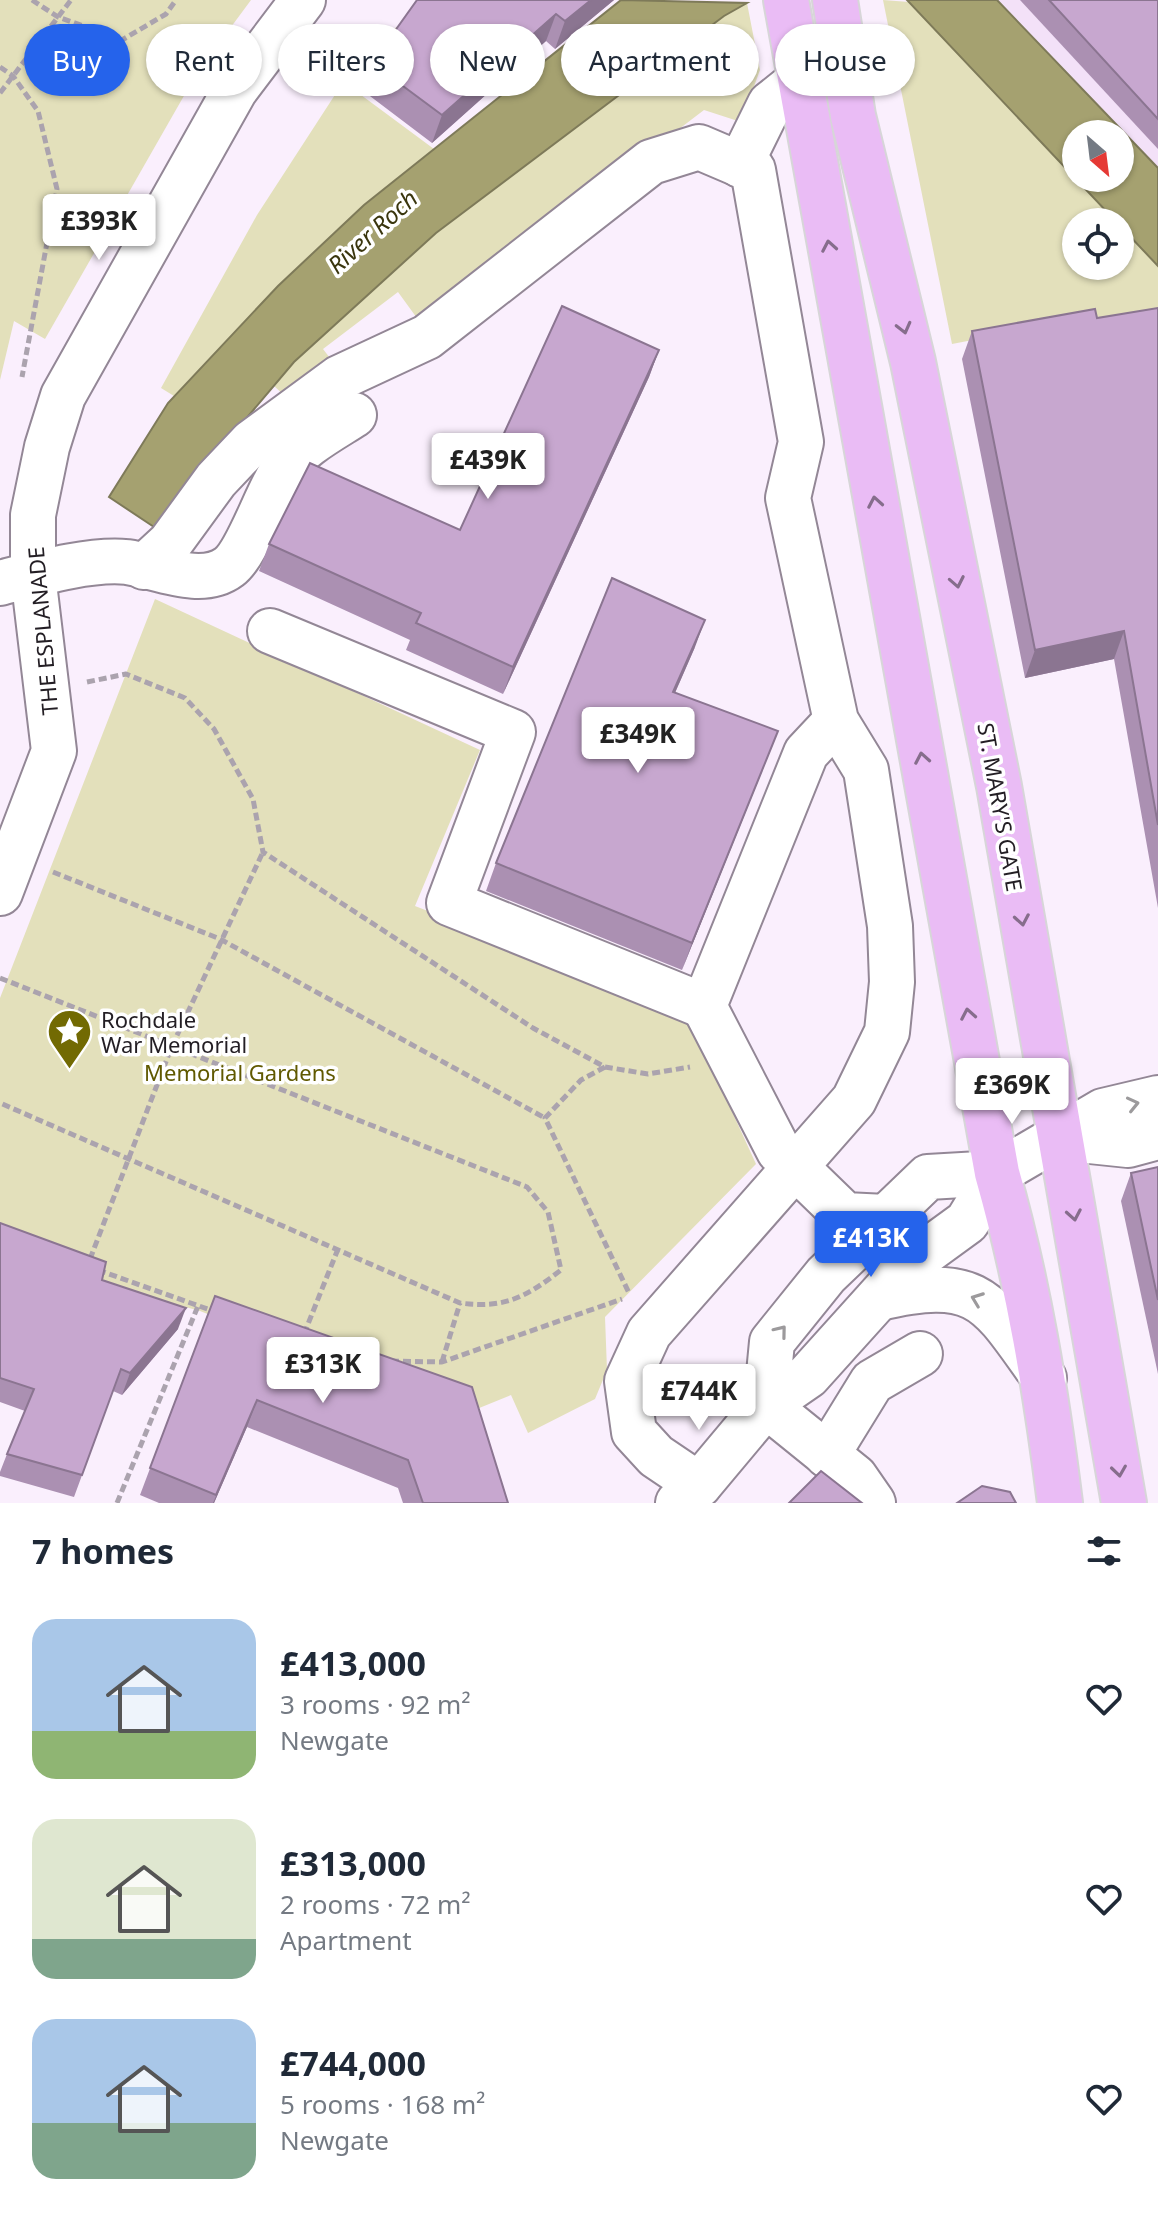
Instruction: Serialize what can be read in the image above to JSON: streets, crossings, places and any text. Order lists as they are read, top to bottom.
{
  "streets": {
    "highway": ["ST. MARY'S GATE"],
    "street": ["THE ESPLANADE"]
  },
  "water": ["River Roch"],
  "parks": ["Memorial Gardens"],
  "places": {
    "place": ["Rochdale War Memorial"]
  },
  "north": "bottom right",
  "page": {
    "chip": [
      "Buy",
      "Rent",
      "Filters",
      "New",
      "Apartment",
      "House"
    ],
    "price": [
      "£393K",
      "£439K",
      "£349K",
      "£369K",
      "£413K",
      "£313K",
      "£744K"
    ],
    "heading": "7 homes",
    "list": [
      {
        "name": "£413,000",
        "note": "3 rooms · 92 m² · Newgate"
      },
      {
        "name": "£313,000",
        "note": "2 rooms · 72 m² · Apartment"
      },
      {
        "name": "£744,000",
        "note": "5 rooms · 168 m² · Newgate"
      }
    ]
  }
}
